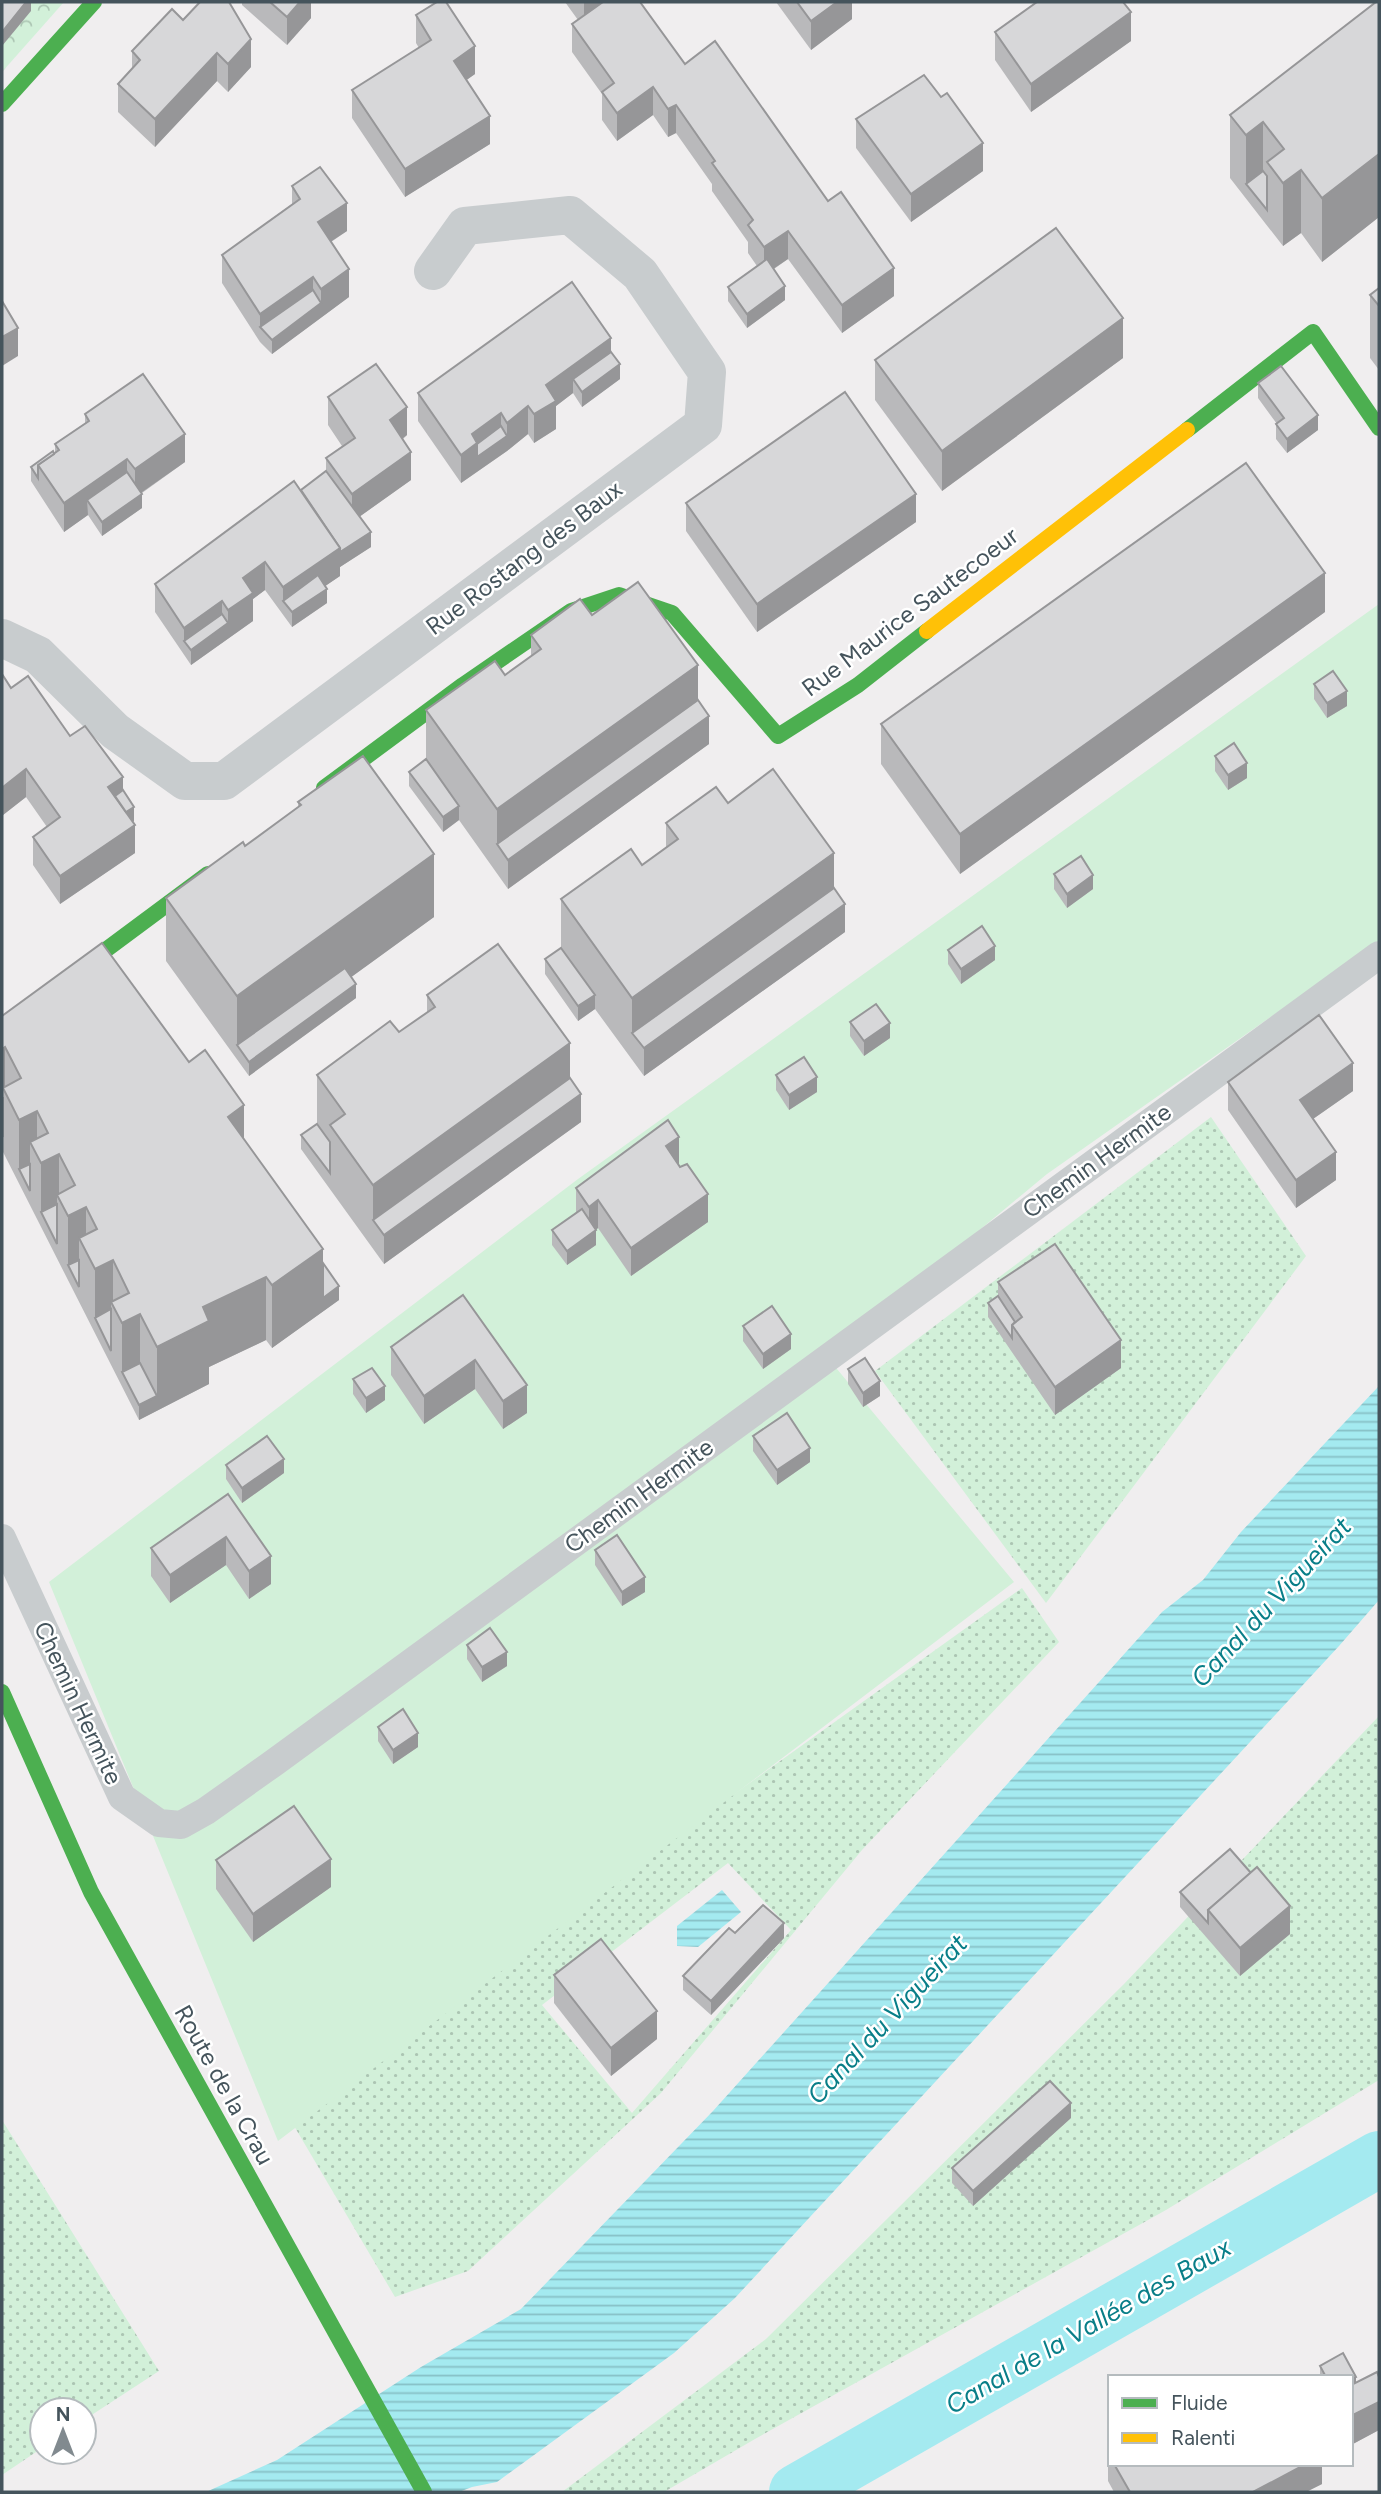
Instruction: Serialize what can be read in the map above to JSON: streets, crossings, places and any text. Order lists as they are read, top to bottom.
{
  "streets": {
    "street": ["Rue Rostang des Baux", "Rue Maurice Sautecoeur", "Route de la Crau"],
    "lane": ["Chemin Hermite"]
  },
  "water": ["Canal du Vigueirat", "Canal de la Vallée des Baux"],
  "legend": ["Fluide", "Ralenti"],
  "north": "top"
}
